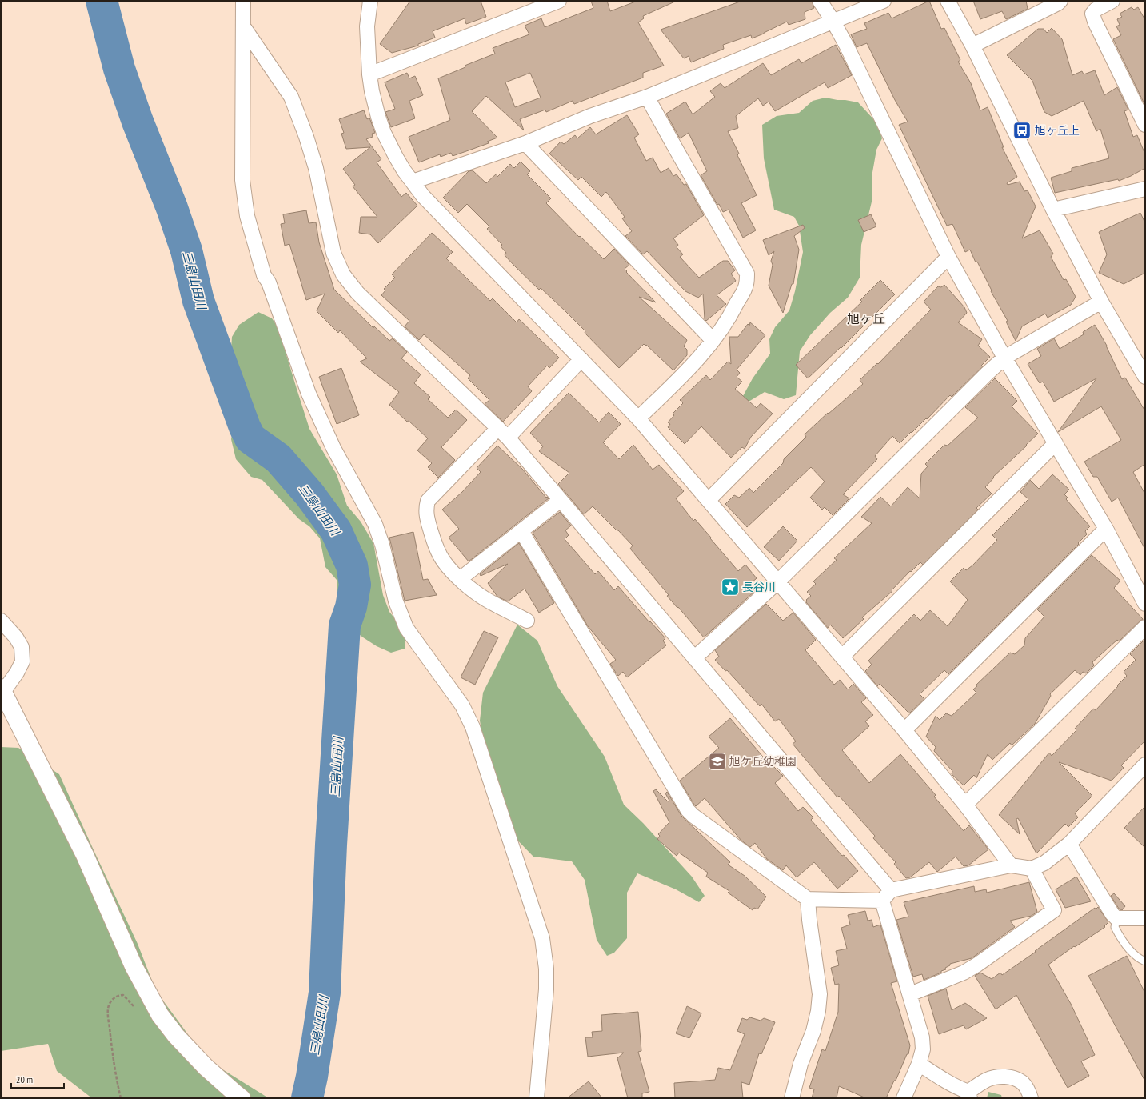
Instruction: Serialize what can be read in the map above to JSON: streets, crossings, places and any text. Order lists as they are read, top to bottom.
{
  "districts": ["旭ヶ丘"],
  "water": ["三島山田川"],
  "places": {
    "bus stop": ["旭ヶ丘上"],
    "place": ["長谷川"],
    "school or university": ["旭ケ丘幼稚園"]
  },
  "scale_bar": "20 m"
}
